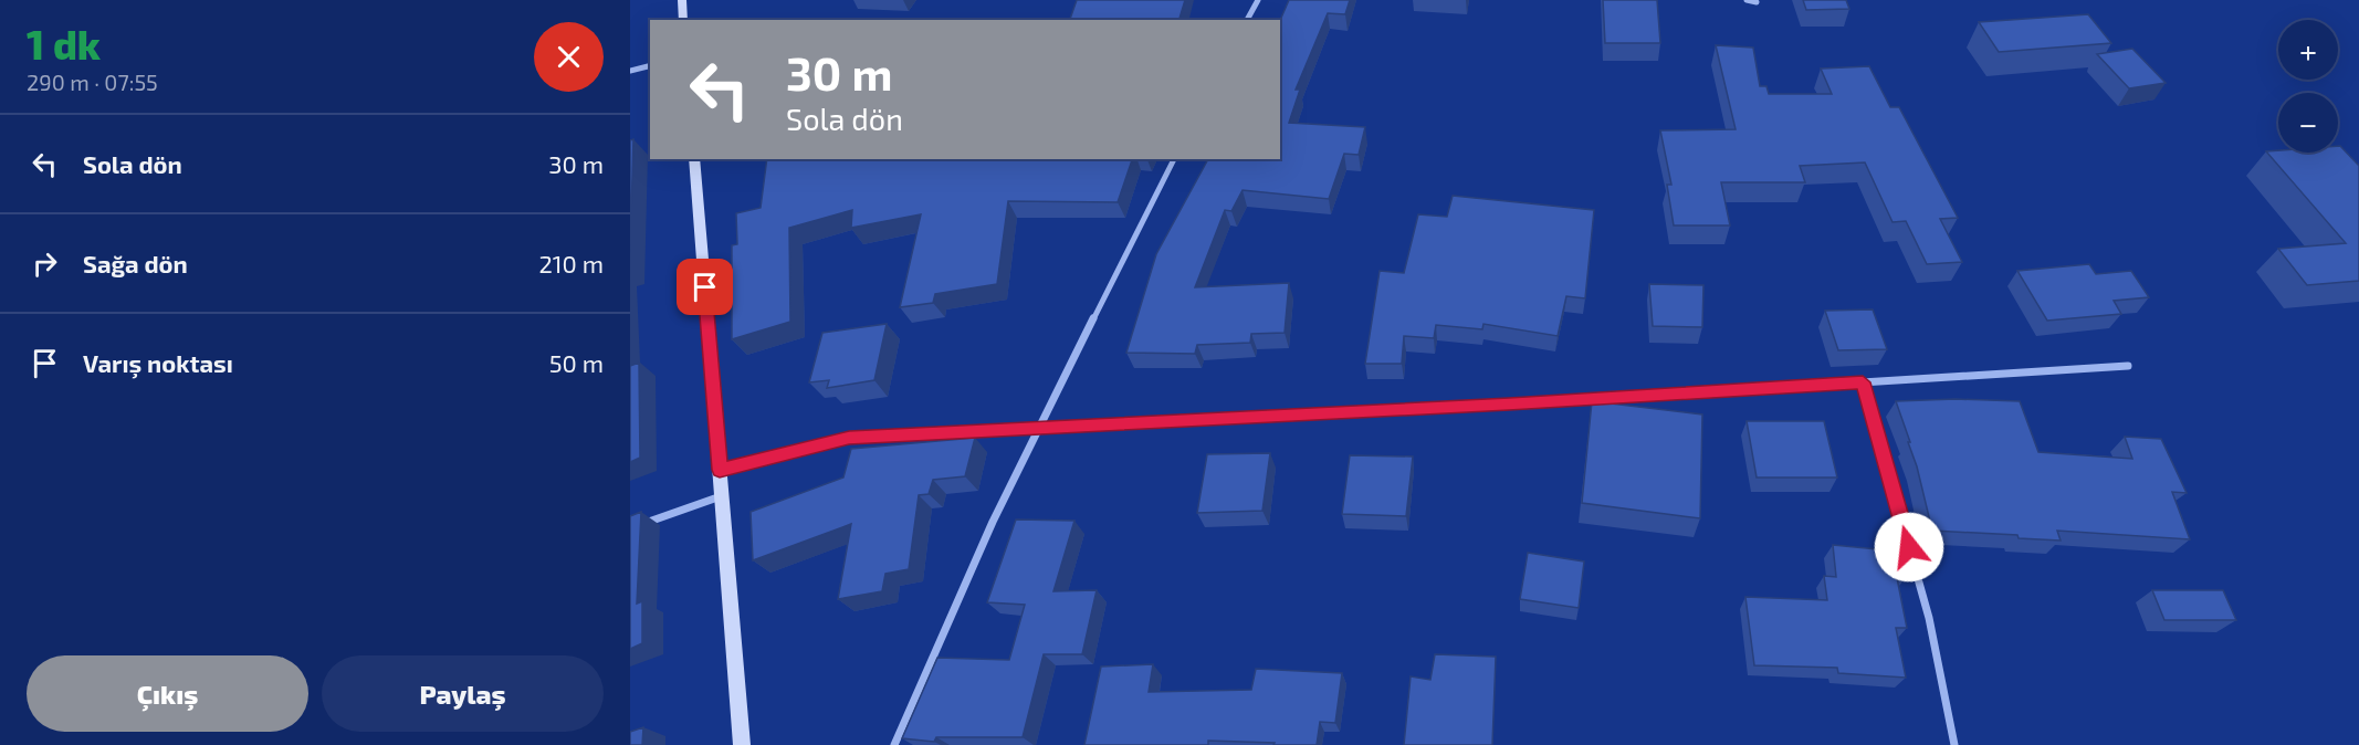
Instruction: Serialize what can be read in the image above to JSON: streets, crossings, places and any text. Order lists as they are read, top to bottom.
{
  "page": {
    "heading": ["1 dk", "290 m · 07:55"],
    "map_buttons": ["+", "−"],
    "turn": ["30 m", "Sola dön"],
    "list": [
      {
        "name": "Sola dön",
        "value": "30 m"
      },
      {
        "name": "Sağa dön",
        "value": "210 m"
      },
      {
        "name": "Varış noktası",
        "value": "50 m"
      }
    ],
    "buttons": ["Çıkış", "Paylaş"]
  }
}
